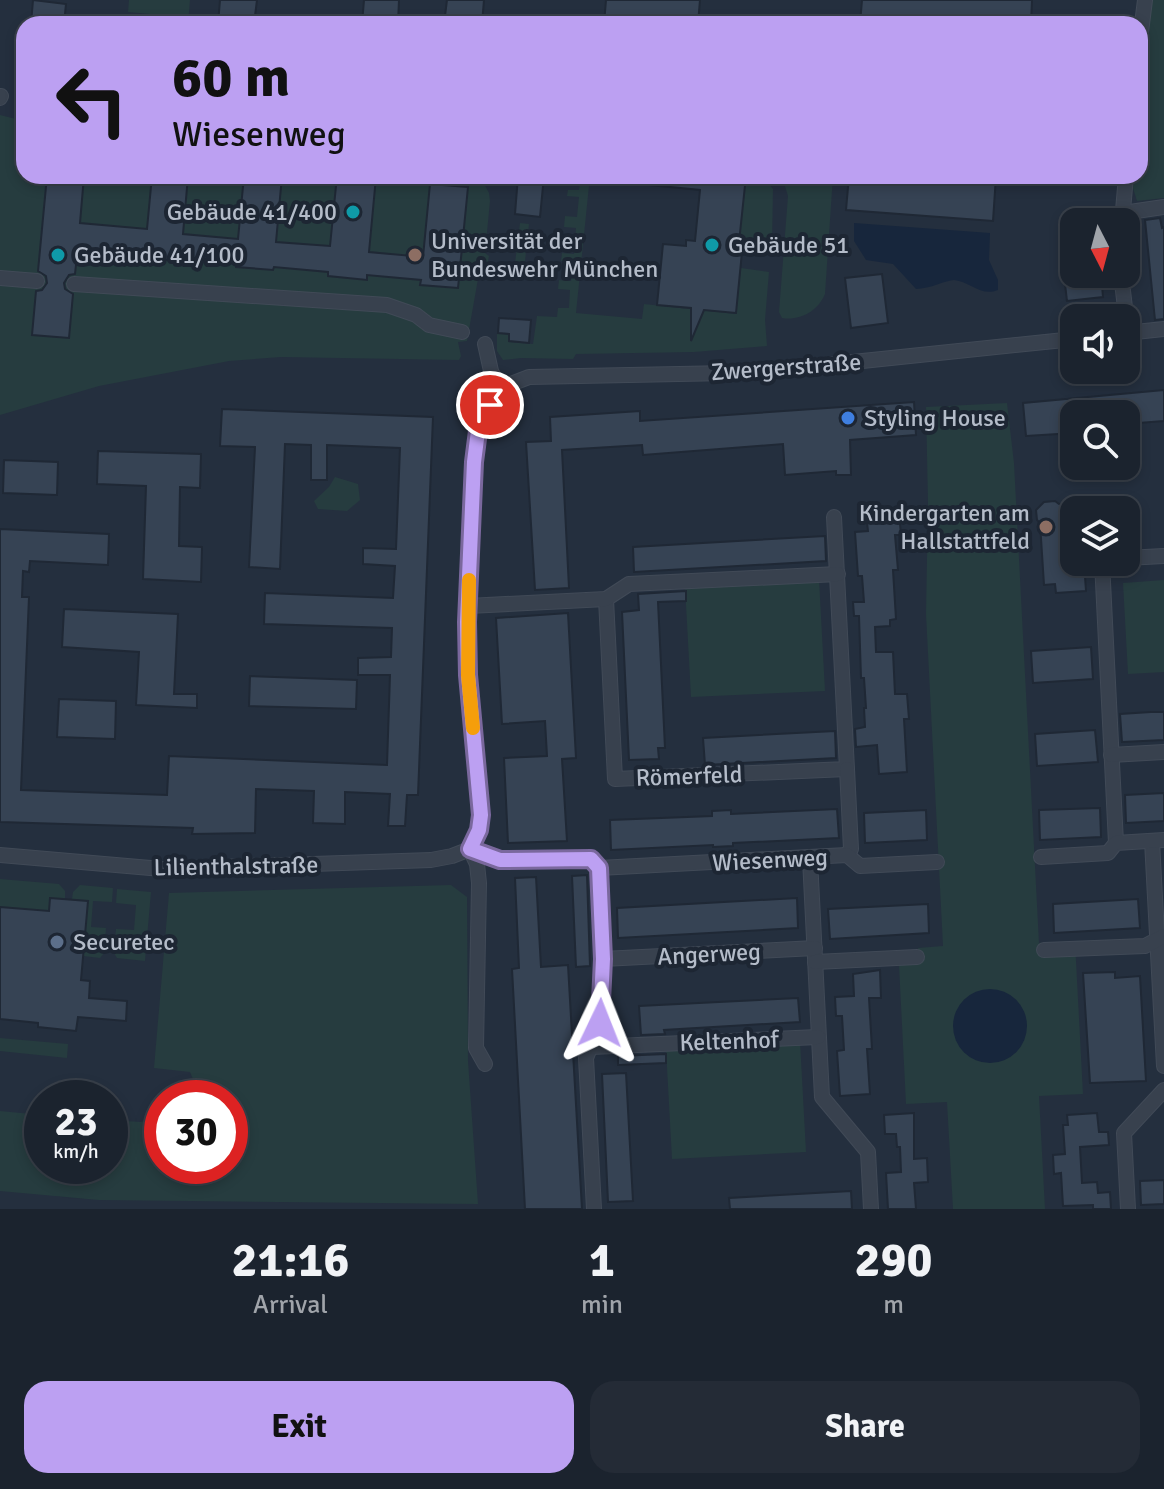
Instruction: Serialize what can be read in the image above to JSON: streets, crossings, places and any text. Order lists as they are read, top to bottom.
{
  "streets": {
    "street": [
      "Zwergerstraße",
      "Römerfeld",
      "Wiesenweg",
      "Lilienthalstraße",
      "Angerweg",
      "Keltenhof"
    ]
  },
  "crossings": [
    ["Wiesenweg", "Lilienthalstraße"]
  ],
  "places": [
    "Gebäude 41/400",
    "Gebäude 51",
    "Gebäude 41/100",
    "Universität der Bundeswehr München",
    "Styling House",
    "Kindergarten am Hallstattfeld",
    "Securetec"
  ],
  "north": "bottom",
  "page": {
    "turn": ["60 m", "Wiesenweg"],
    "speed": "23 km/h",
    "limit": "30",
    "eta": [
      "21:16",
      "Arrival",
      "1",
      "min",
      "290",
      "m"
    ],
    "buttons": ["Exit", "Share"]
  }
}
